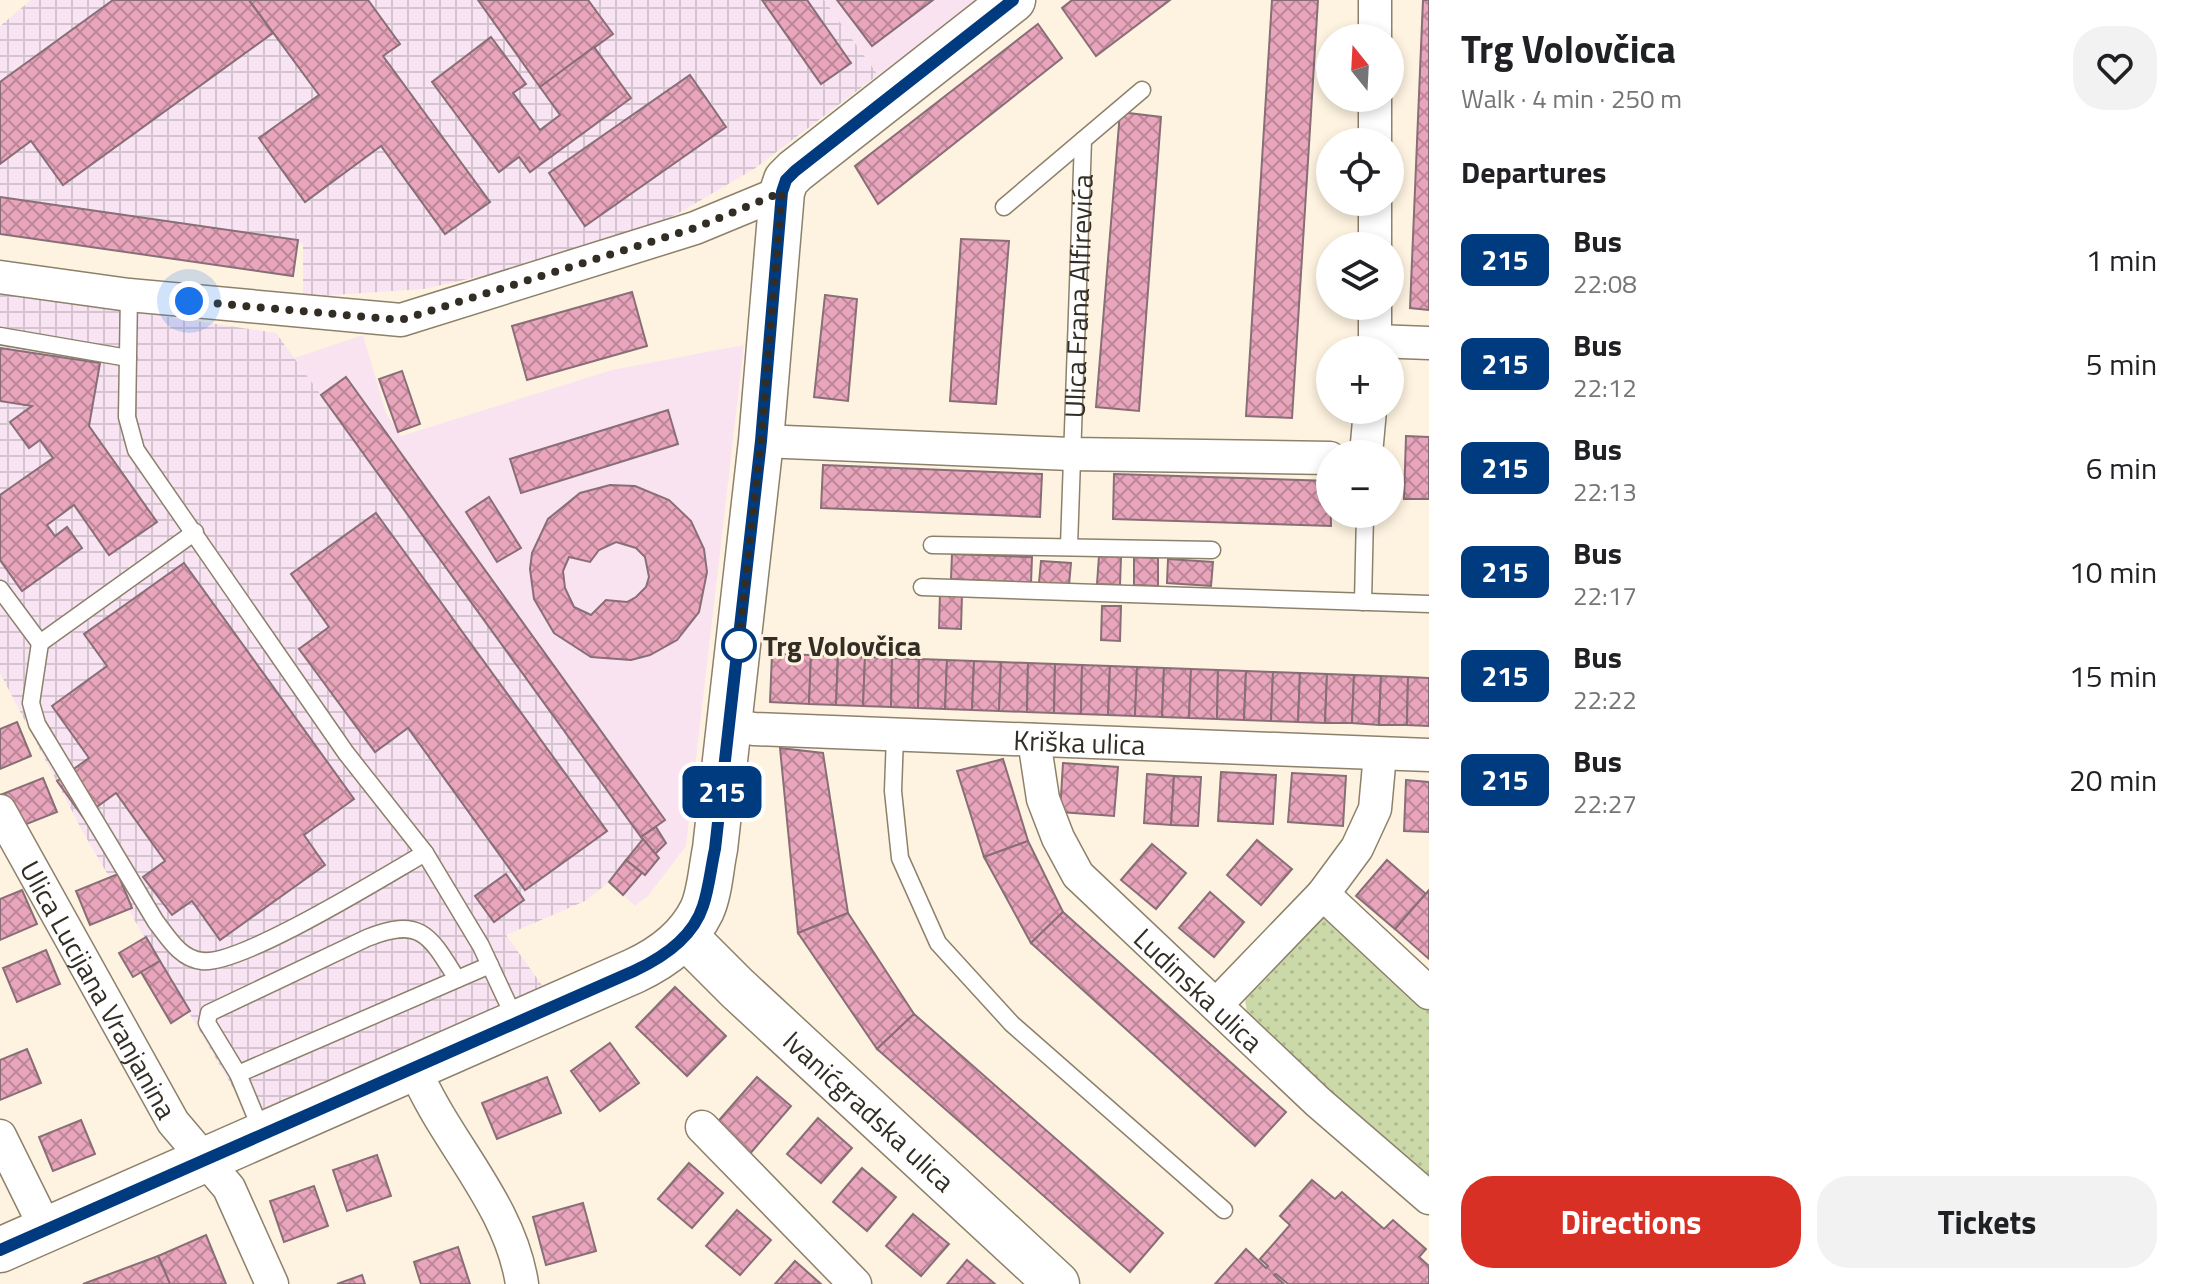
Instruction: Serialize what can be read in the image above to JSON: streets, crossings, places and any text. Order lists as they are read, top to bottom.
{
  "streets": {
    "street": [
      "Ulica Frana Alfirevića",
      "Kriška ulica",
      "Ulica Lucijana Vranjanina",
      "Ludinska ulica",
      "Ivanićgradska ulica"
    ]
  },
  "crossings": [
    ["Kriška ulica", "Ludinska ulica"]
  ],
  "places": ["Trg Volovčica"],
  "lines": ["bus line 215"],
  "north": "top",
  "page": {
    "on_map": "215",
    "heading": [
      ["Trg Volovčica", "Walk · 4 min · 250 m"],
      "Departures"
    ],
    "map_buttons": ["+", "−"],
    "list": [
      {
        "mark": "215",
        "name": "Bus",
        "note": "22:08",
        "value": "1 min"
      },
      {
        "mark": "215",
        "name": "Bus",
        "note": "22:12",
        "value": "5 min"
      },
      {
        "mark": "215",
        "name": "Bus",
        "note": "22:13",
        "value": "6 min"
      },
      {
        "mark": "215",
        "name": "Bus",
        "note": "22:17",
        "value": "10 min"
      },
      {
        "mark": "215",
        "name": "Bus",
        "note": "22:22",
        "value": "15 min"
      },
      {
        "mark": "215",
        "name": "Bus",
        "note": "22:27",
        "value": "20 min"
      }
    ],
    "buttons": ["Directions", "Tickets"]
  }
}
